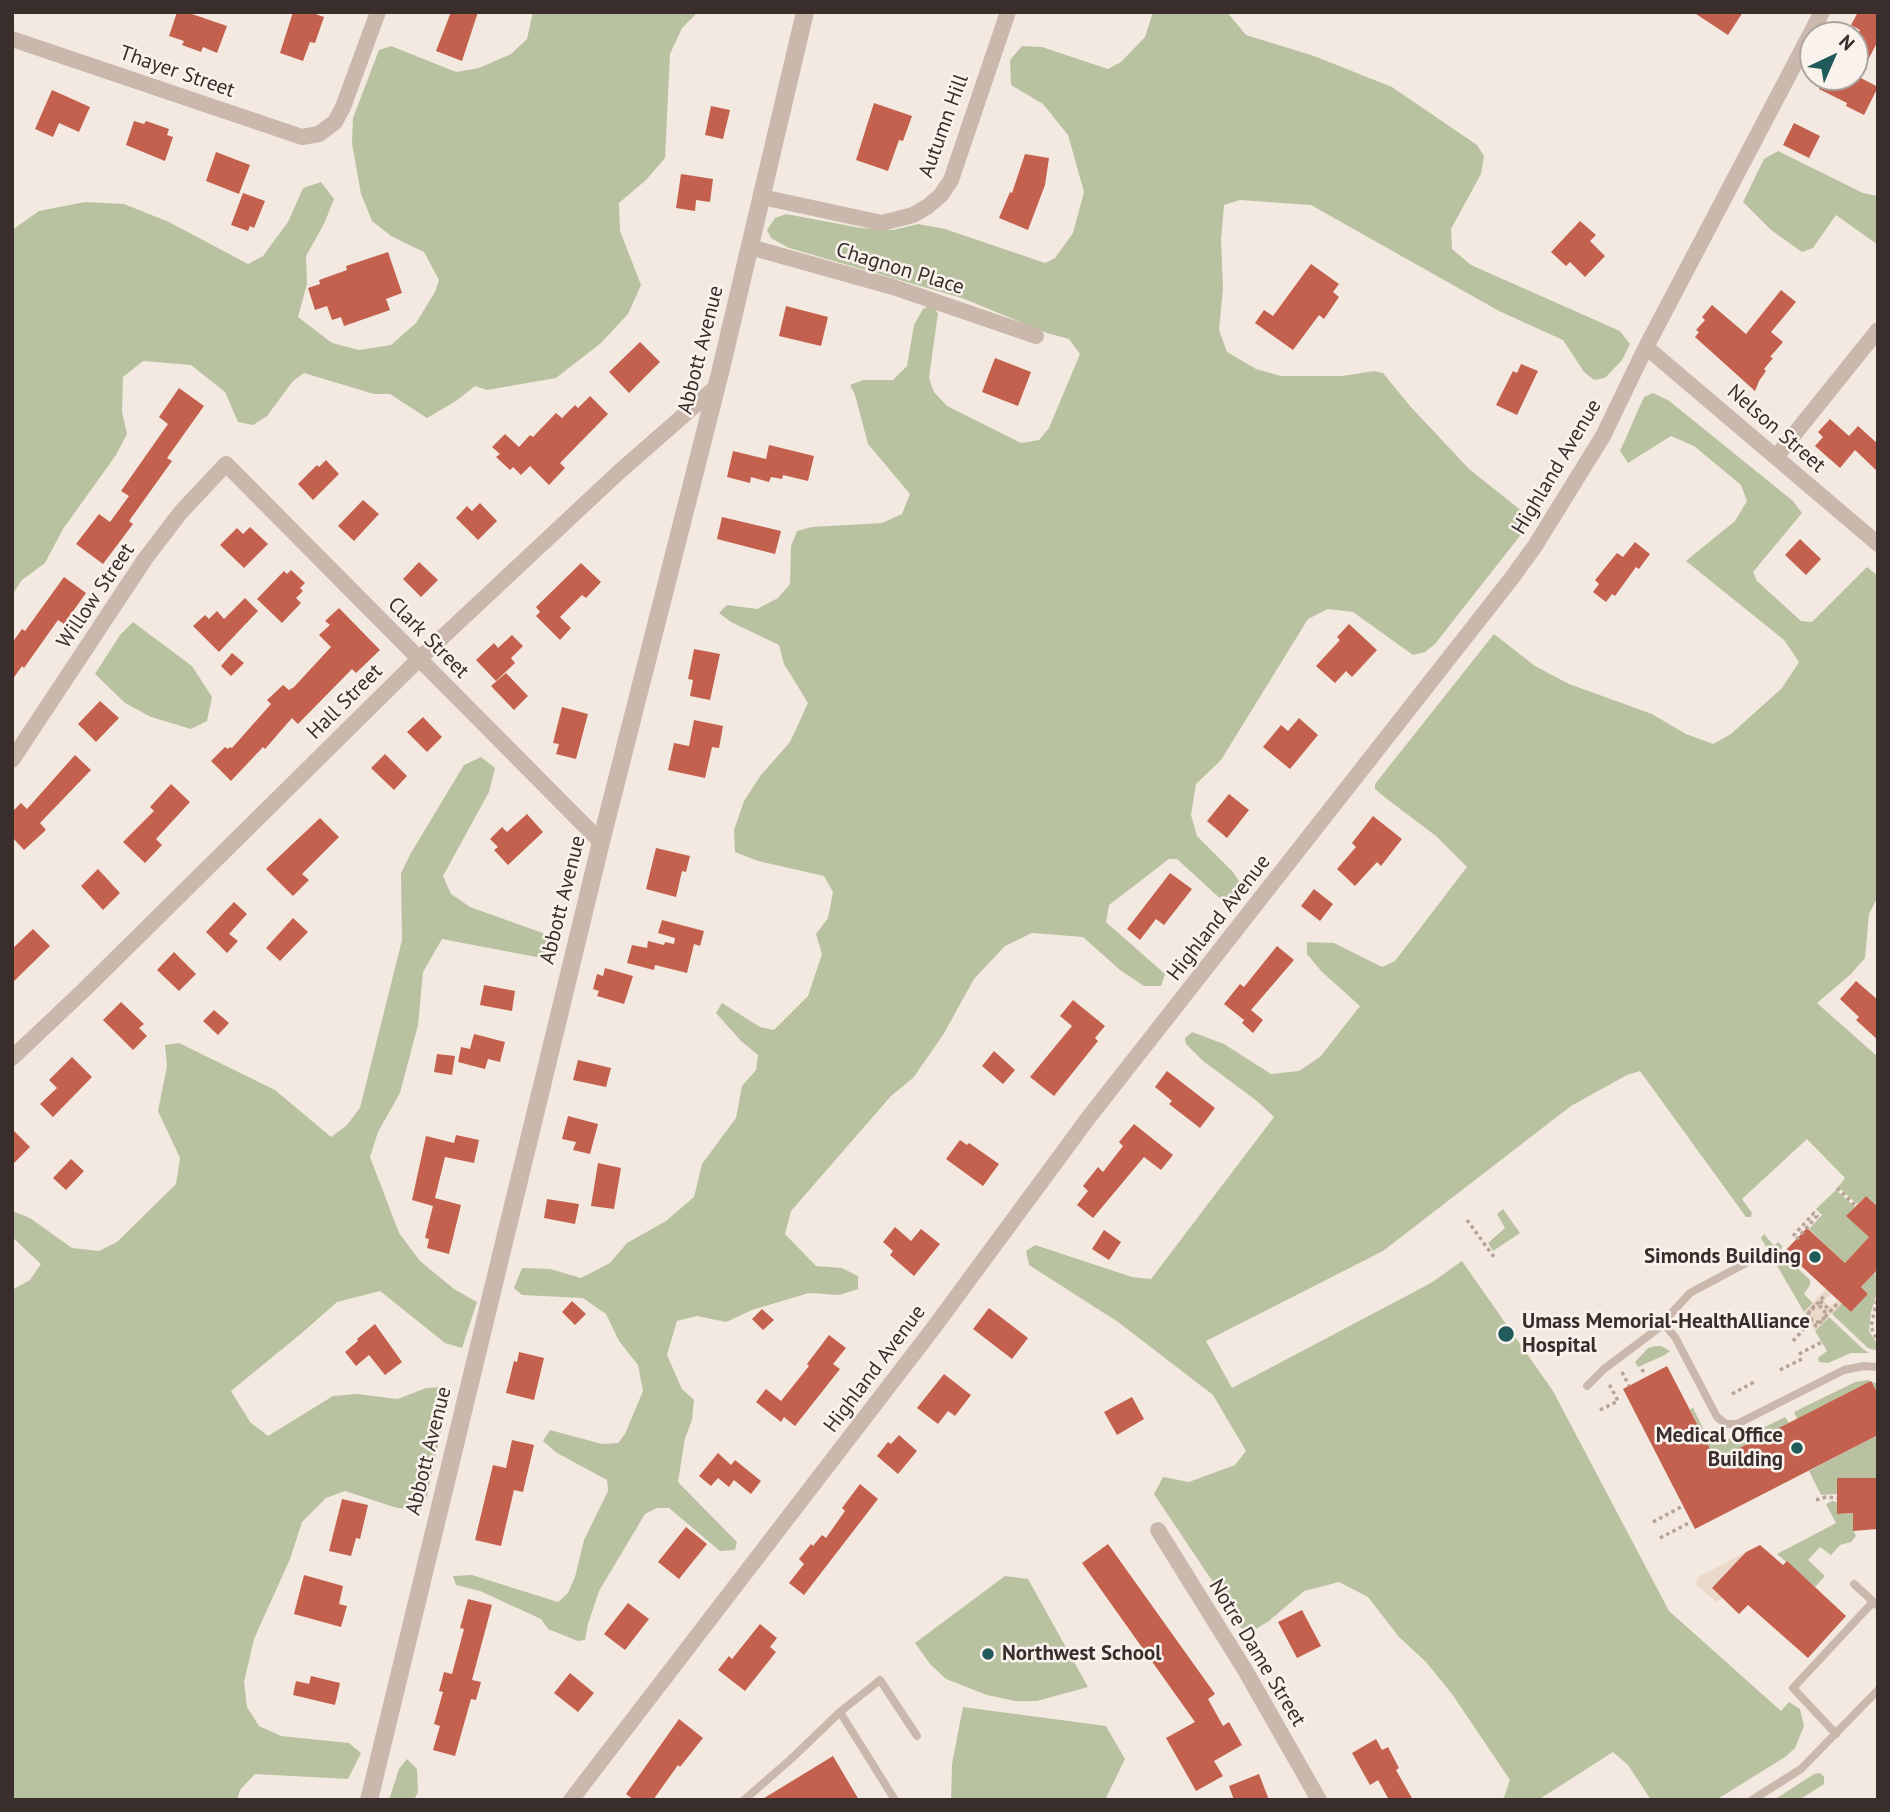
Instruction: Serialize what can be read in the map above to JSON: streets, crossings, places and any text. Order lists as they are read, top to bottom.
{
  "streets": {
    "street": [
      "Thayer Street",
      "Autumn Hill",
      "Chagnon Place",
      "Abbott Avenue",
      "Nelson Street",
      "Highland Avenue",
      "Willow Street",
      "Clark Street",
      "Hall Street",
      "Notre Dame Street"
    ]
  },
  "crossings": [
    ["Autumn Hill", "Abbott Avenue"],
    ["Chagnon Place", "Abbott Avenue"],
    ["Abbott Avenue", "Clark Street"],
    ["Abbott Avenue", "Hall Street"],
    ["Nelson Street", "Highland Avenue"],
    ["Willow Street", "Clark Street"],
    ["Clark Street", "Hall Street"]
  ],
  "places": [
    "Simonds Building",
    "Umass Memorial-HealthAlliance Hospital",
    "Medical Office Building",
    "Northwest School"
  ],
  "north": "top right"
}
